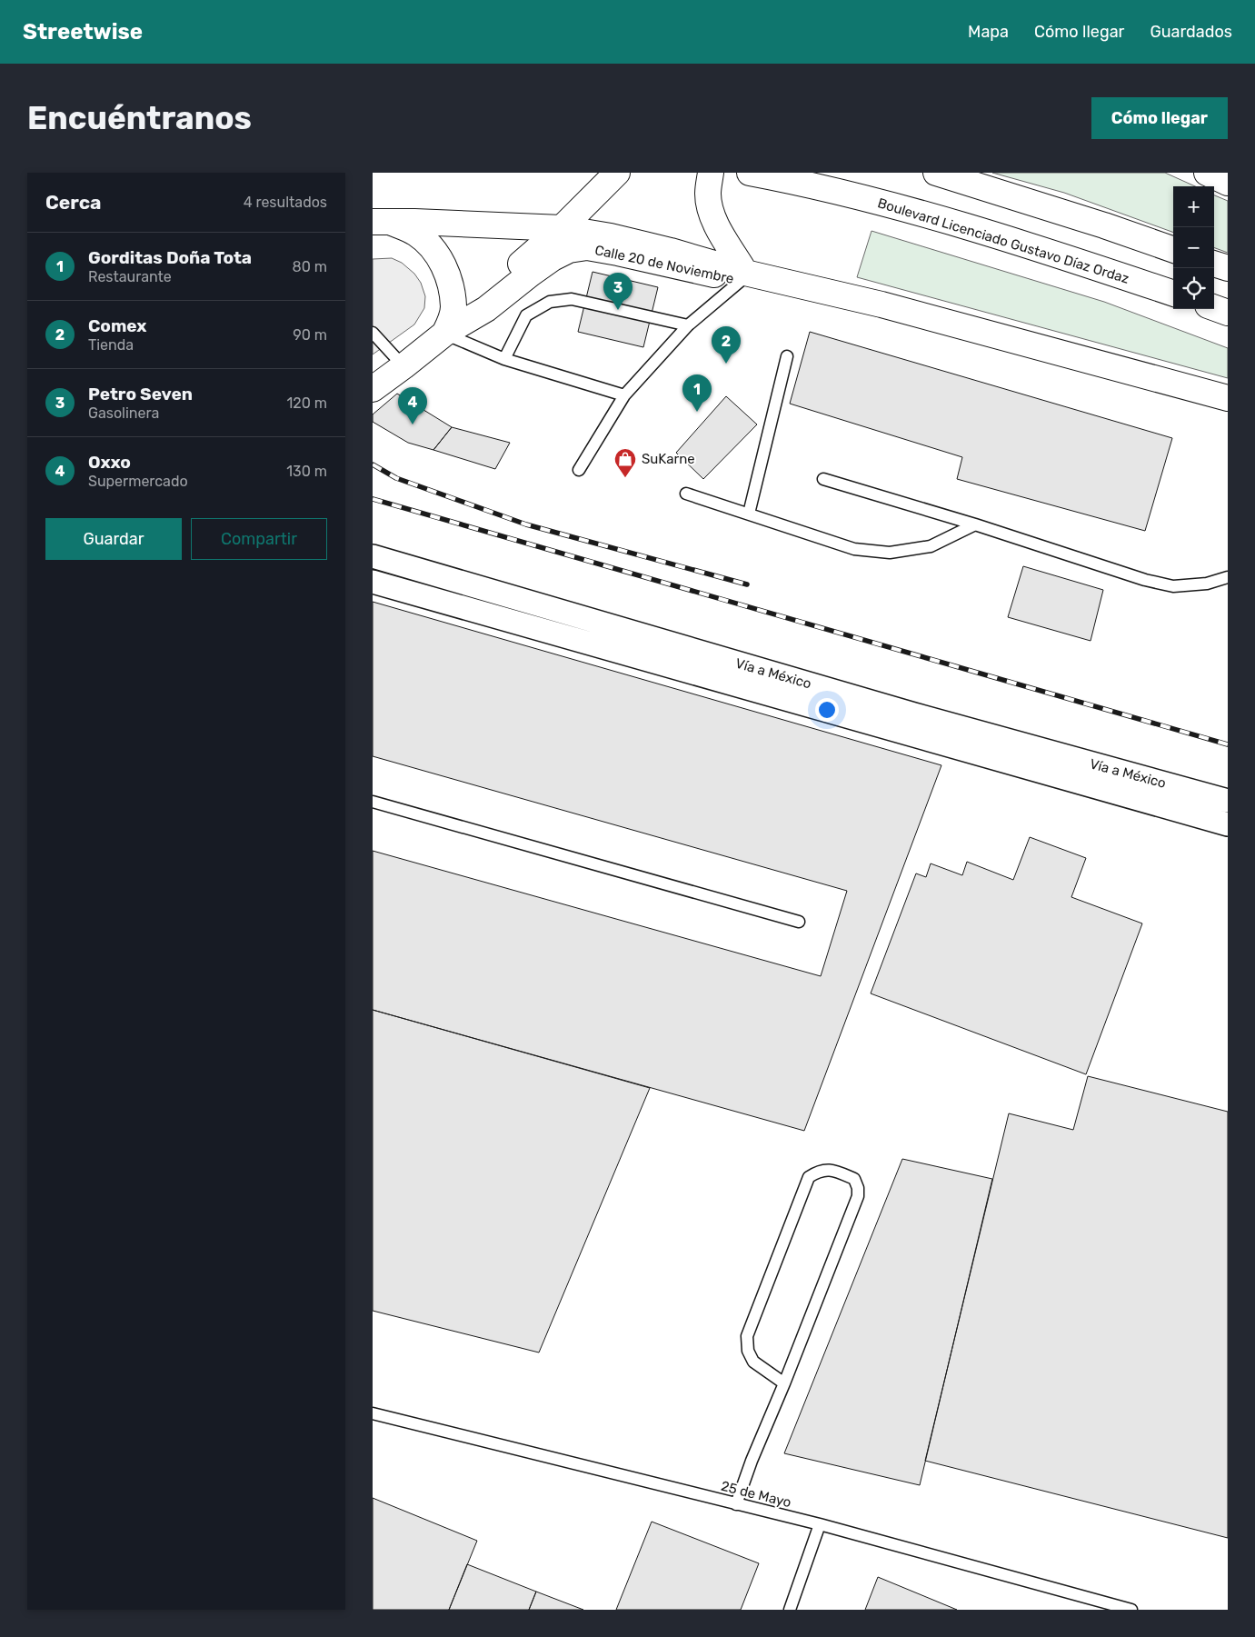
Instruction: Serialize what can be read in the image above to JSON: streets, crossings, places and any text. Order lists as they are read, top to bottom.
{
  "streets": {
    "main road": ["Boulevard Licenciado Gustavo Díaz Ordaz", "Calle 20 de Noviembre"],
    "street": ["Vía a México"],
    "lane": ["25 de Mayo"]
  },
  "places": {
    "shop": ["SuKarne"]
  },
  "page": {
    "header": "Streetwise",
    "nav": ["Mapa", "Cómo llegar", "Guardados"],
    "buttons": [
      "Cómo llegar",
      ["Guardar", "Compartir"]
    ],
    "title": "Encuéntranos",
    "heading": ["Cerca", "4 resultados"],
    "map_buttons": ["+", "−"],
    "list": [
      {
        "mark": "1",
        "name": "Gorditas Doña Tota",
        "note": "Restaurante",
        "value": "80 m"
      },
      {
        "mark": "2",
        "name": "Comex",
        "note": "Tienda",
        "value": "90 m"
      },
      {
        "mark": "3",
        "name": "Petro Seven",
        "note": "Gasolinera",
        "value": "120 m"
      },
      {
        "mark": "4",
        "name": "Oxxo",
        "note": "Supermercado",
        "value": "130 m"
      }
    ],
    "pins": [
      "3",
      "2",
      "1",
      "4"
    ]
  }
}
